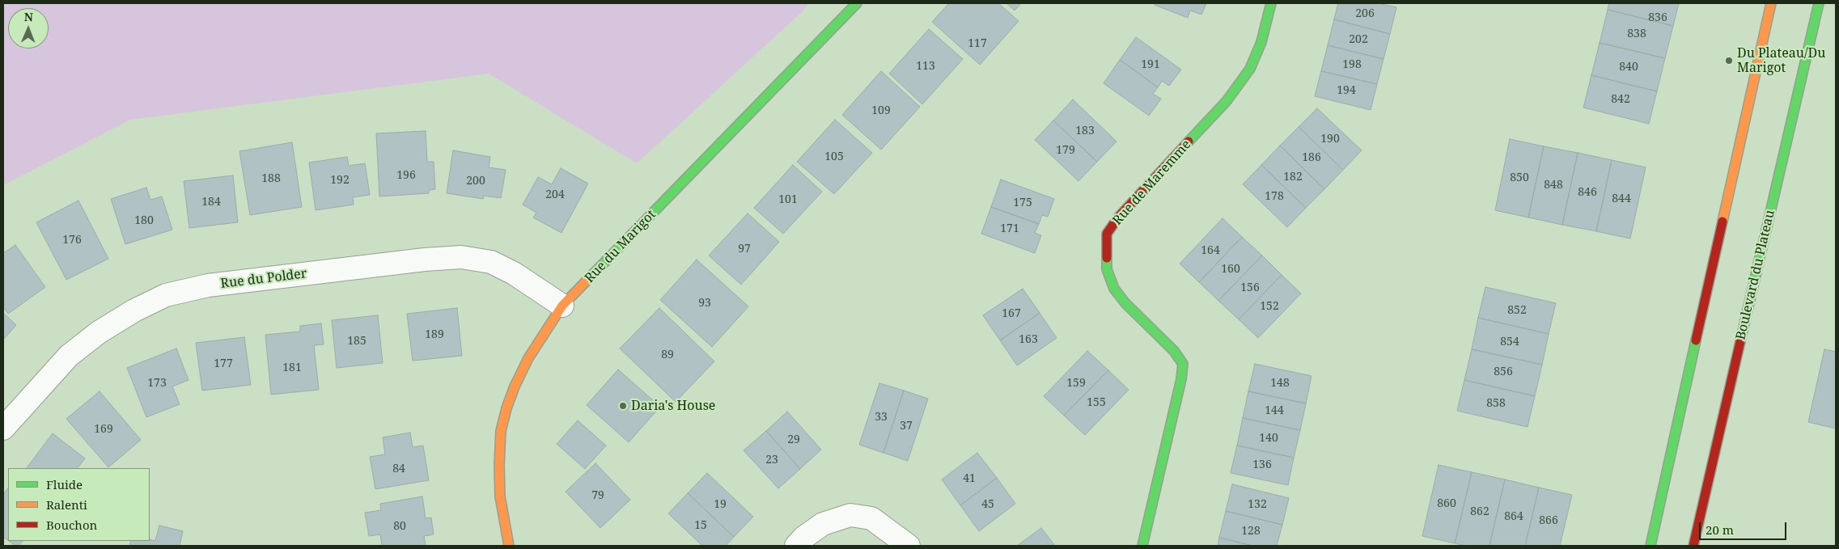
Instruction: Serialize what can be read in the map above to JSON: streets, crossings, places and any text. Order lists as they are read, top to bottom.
{
  "streets": {
    "street": [
      "Rue de Maremme",
      "Rue du Marigot",
      "Boulevard du Plateau",
      "Rue du Polder"
    ]
  },
  "crossings": [
    ["Rue du Marigot", "Rue du Polder"]
  ],
  "places": ["Du Plateau/Du Marigot", "Daria's House"],
  "house_numbers": [
    "206",
    "836",
    "838",
    "202",
    "117",
    "191",
    "198",
    "113",
    "840",
    "194",
    "842",
    "109",
    "183",
    "190",
    "179",
    "105",
    "186",
    "196",
    "182",
    "850",
    "188",
    "192",
    "200",
    "848",
    "846",
    "204",
    "178",
    "844",
    "101",
    "184",
    "175",
    "180",
    "171",
    "176",
    "97",
    "164",
    "160",
    "156",
    "93",
    "152",
    "852",
    "167",
    "189",
    "163",
    "185",
    "854",
    "89",
    "177",
    "181",
    "856",
    "173",
    "159",
    "148",
    "155",
    "858",
    "144",
    "33",
    "37",
    "169",
    "140",
    "29",
    "23",
    "136",
    "84",
    "41",
    "79",
    "860",
    "19",
    "45",
    "132",
    "862",
    "864",
    "866",
    "15",
    "80",
    "128"
  ],
  "legend": ["Fluide", "Ralenti", "Bouchon"],
  "scale_bar": "20 m",
  "north": "top"
}
